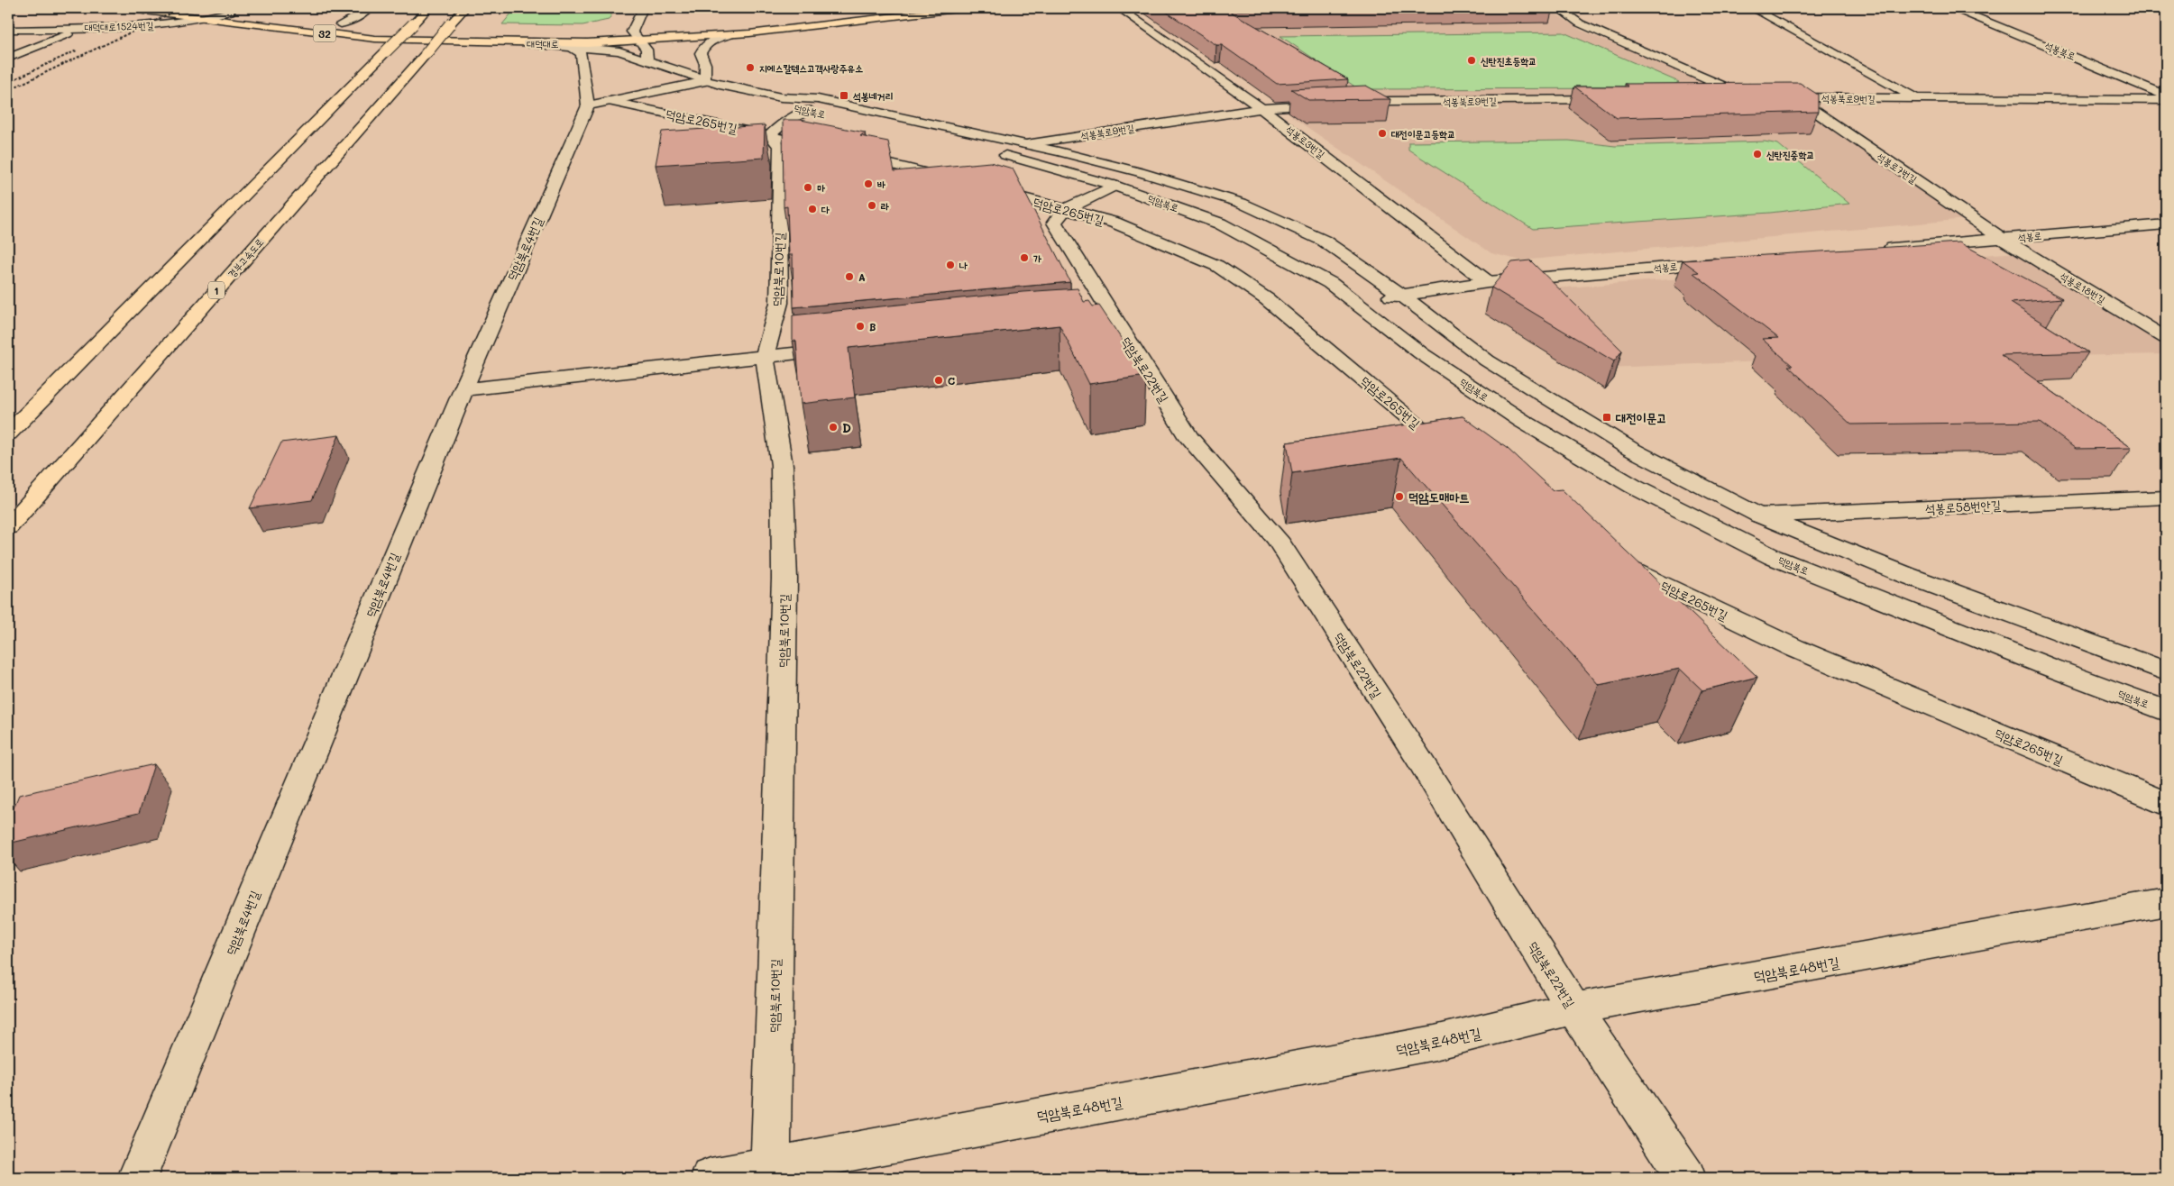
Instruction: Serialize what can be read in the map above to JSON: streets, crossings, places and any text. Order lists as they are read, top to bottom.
{
  "streets": {
    "main road": [
      "32",
      "대덕대로",
      "경부고속도로",
      "1"
    ],
    "street": [
      "대덕대로1524번길",
      "석봉북로",
      "석봉북로9번길",
      "덕암북로",
      "덕암로265번길",
      "석봉로3번길",
      "석봉로7번길",
      "석봉로",
      "덕암북로4번길",
      "덕암북로10번길",
      "석봉로18번길",
      "덕암북로22번길",
      "석봉로58번안길",
      "덕암북로48번길"
    ]
  },
  "crossings": [
    ["대덕대로1524번길", "32"],
    ["대덕대로1524번길", "대덕대로"],
    ["대덕대로", "덕암북로"],
    ["석봉북로9번길", "덕암북로"],
    ["석봉북로9번길", "석봉로3번길"],
    ["석봉북로9번길", "석봉로7번길"],
    ["덕암북로", "석봉로"],
    ["덕암북로", "석봉로58번안길"],
    ["덕암로265번길", "덕암북로4번길"],
    ["덕암로265번길", "덕암북로10번길"],
    ["덕암로265번길", "덕암북로22번길"],
    ["석봉로3번길", "석봉로"],
    ["석봉로7번길", "석봉로"],
    ["석봉로7번길", "석봉로18번길"],
    ["석봉로", "석봉로18번길"],
    ["덕암북로10번길", "덕암북로48번길"],
    ["덕암북로22번길", "덕암북로48번길"]
  ],
  "places": {
    "other": [
      "신탄진초등학교",
      "지에스칼텍스고객사랑주유소",
      "대전이문고등학교",
      "신탄진중학교",
      "바",
      "마",
      "라",
      "다",
      "가",
      "나",
      "A",
      "B",
      "C",
      "D",
      "덕암도매마트"
    ],
    "transit": ["석봉네거리", "대전이문고"]
  }
}
